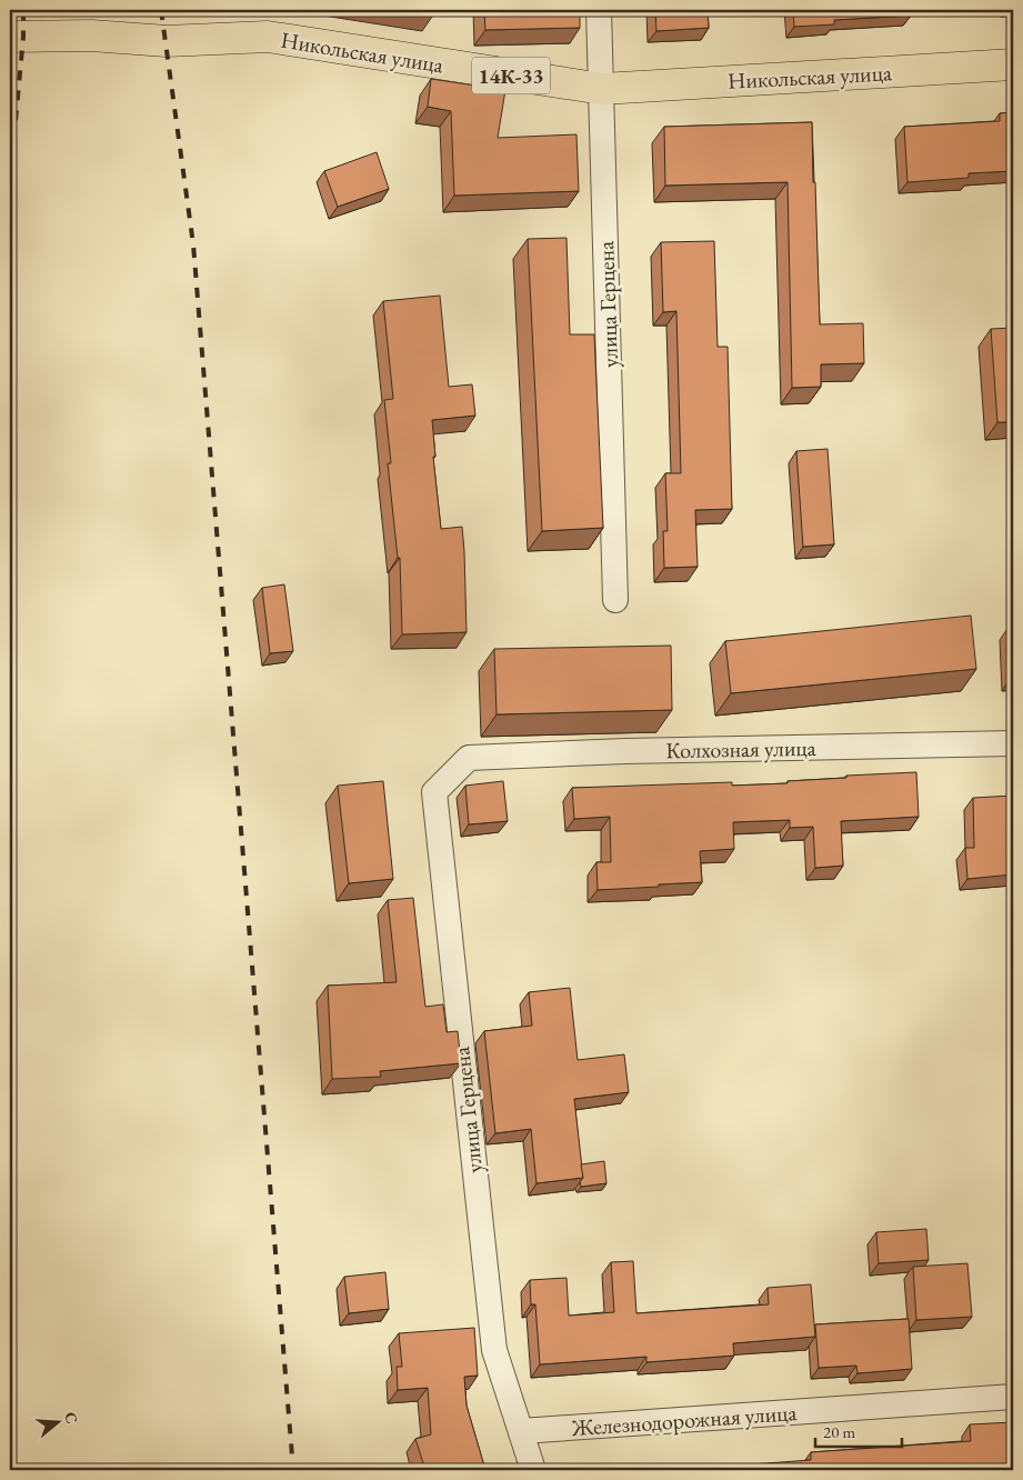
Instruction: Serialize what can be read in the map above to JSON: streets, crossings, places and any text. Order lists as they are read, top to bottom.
{
  "streets": {
    "main road": ["Никольская улица", "14К-33"],
    "street": ["улица Герцена", "Колхозная улица", "Железнодорожная улица"]
  },
  "crossings": [
    ["Никольская улица", "улица Герцена"],
    ["улица Герцена", "Колхозная улица"],
    ["улица Герцена", "Железнодорожная улица"]
  ],
  "scale_bar": "20 m",
  "north": "right"
}
